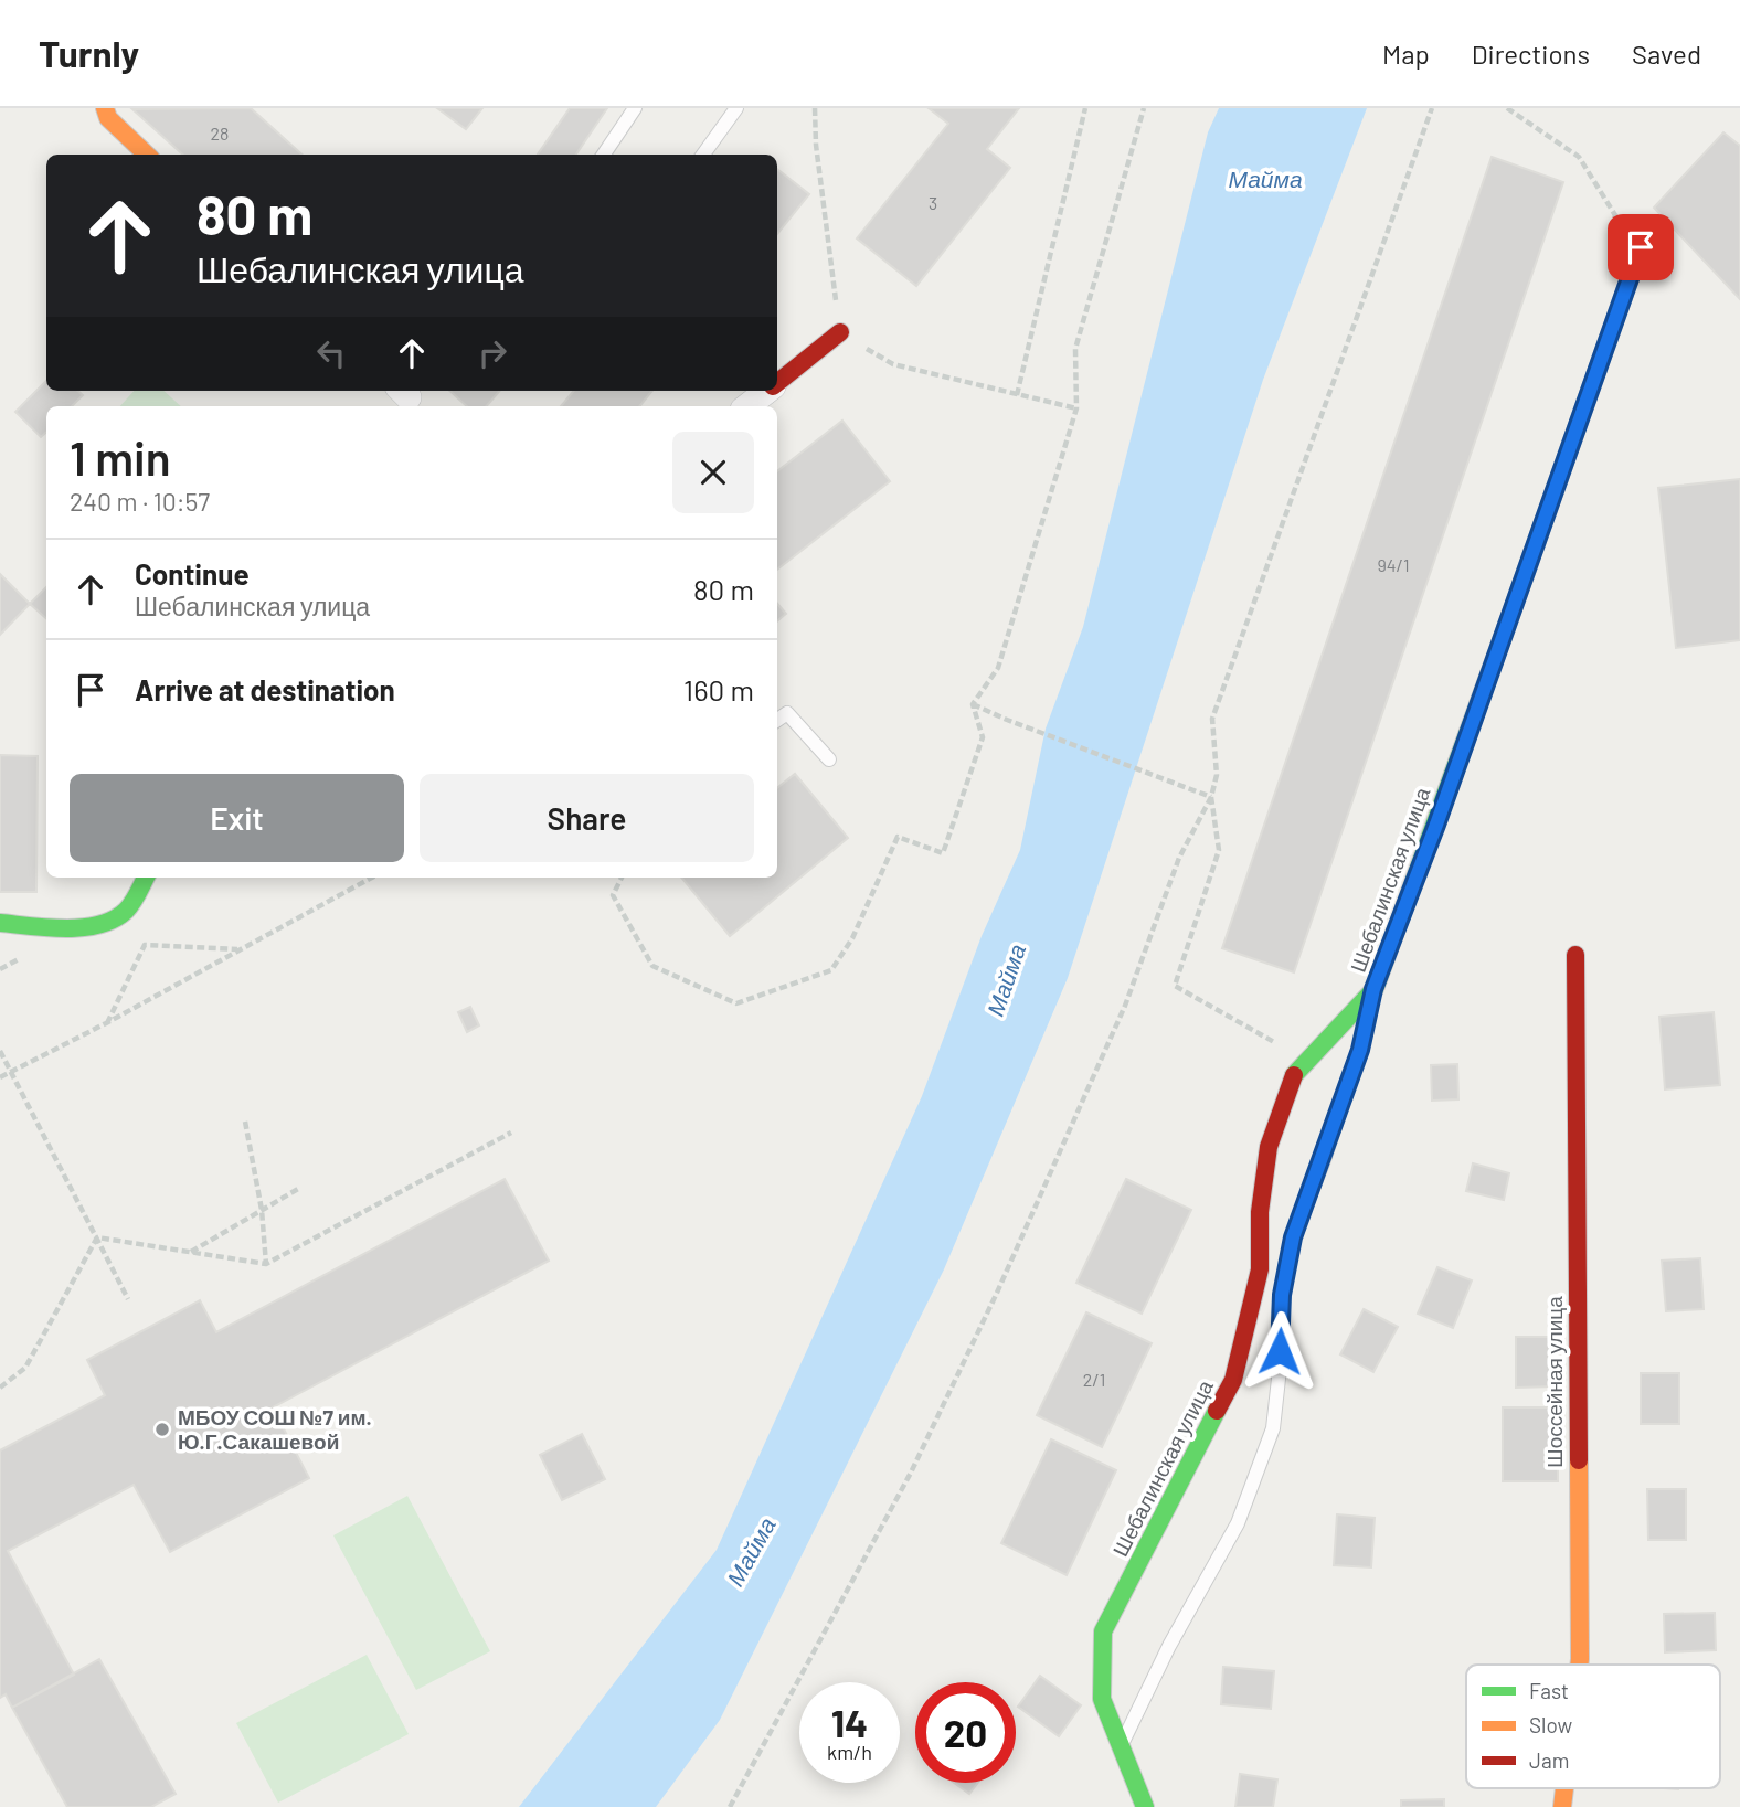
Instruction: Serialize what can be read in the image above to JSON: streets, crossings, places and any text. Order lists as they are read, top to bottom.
{
  "streets": {
    "street": ["Шебалинская улица", "Шоссейная улица"]
  },
  "water": ["Майма"],
  "places": ["МБОУ СОШ №7 им. Ю.Г.Сакашевой"],
  "house_numbers": [
    "28",
    "3",
    "94/1",
    "2/1"
  ],
  "legend": ["Fast", "Slow", "Jam"],
  "page": {
    "header": "Turnly",
    "nav": ["Map", "Directions", "Saved"],
    "turn": ["80 m", "Шебалинская улица"],
    "heading": ["1 min", "240 m · 10:57"],
    "list": [
      {
        "name": "Continue",
        "note": "Шебалинская улица",
        "value": "80 m"
      },
      {
        "name": "Arrive at destination",
        "value": "160 m"
      }
    ],
    "buttons": ["Exit", "Share"],
    "speed": "14 km/h",
    "limit": "20"
  }
}
